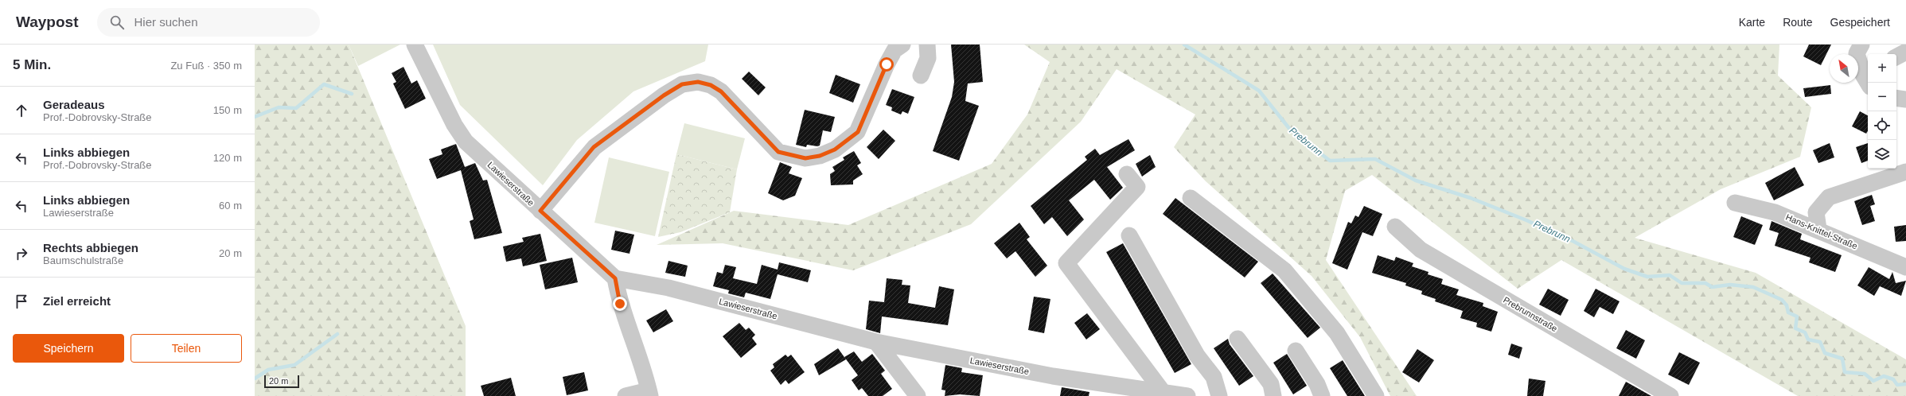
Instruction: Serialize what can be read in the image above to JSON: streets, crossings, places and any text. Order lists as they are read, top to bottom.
{
  "streets": {
    "street": ["Lawieserstraße", "Hans-Knittel-Straße", "Prebrunnstraße"]
  },
  "water": ["Prebrunn"],
  "scale_bar": "20 m",
  "north": "top left",
  "page": {
    "header": "Waypost",
    "search": "Hier suchen",
    "nav": ["Karte", "Route", "Gespeichert"],
    "heading": ["5 Min.", "Zu Fuß · 350 m"],
    "map_buttons": ["+", "−"],
    "list": [
      ["Geradeaus", "Prof.-Dobrovsky-Straße", "150 m"],
      ["Links abbiegen", "Prof.-Dobrovsky-Straße", "120 m"],
      ["Links abbiegen", "Lawieserstraße", "60 m"],
      ["Rechts abbiegen", "Baumschulstraße", "20 m"],
      "Ziel erreicht"
    ],
    "buttons": ["Speichern", "Teilen"],
    "scale": "20 m"
  }
}
